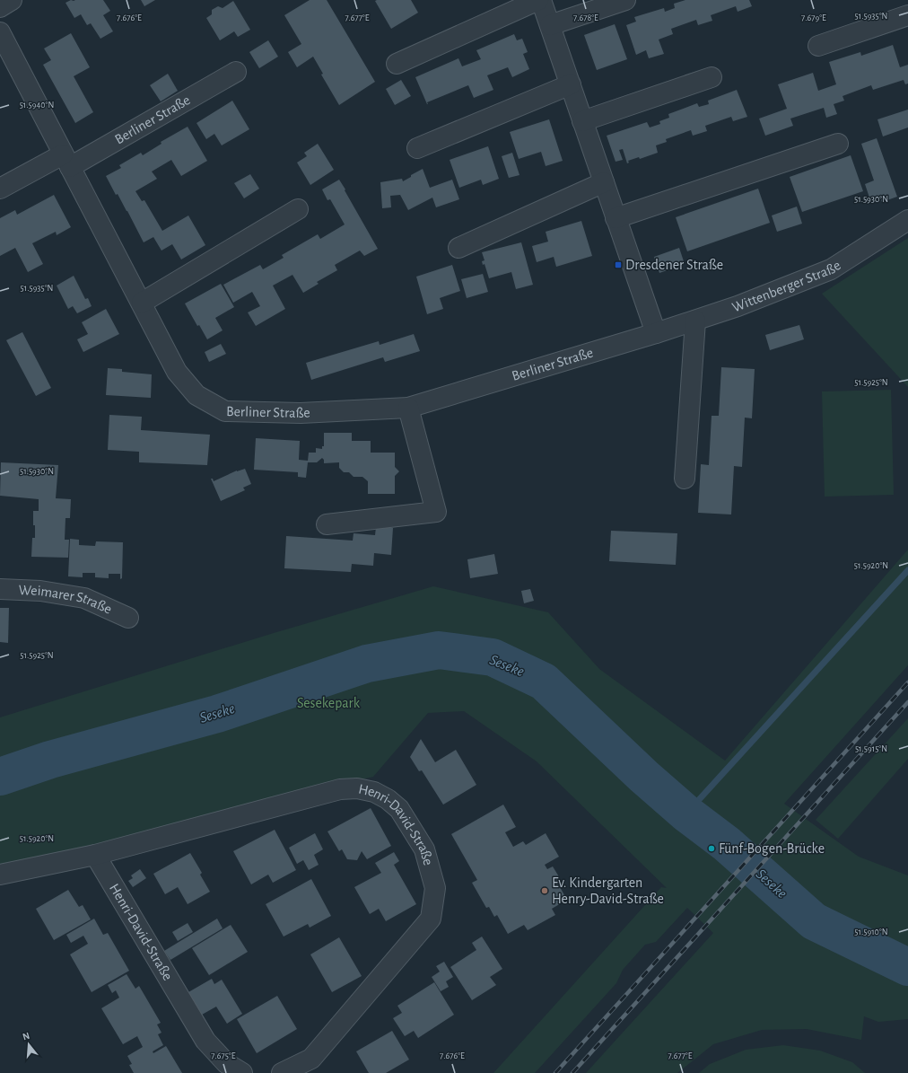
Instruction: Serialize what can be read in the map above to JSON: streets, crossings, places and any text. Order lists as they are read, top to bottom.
{
  "streets": {
    "street": [
      "Berliner Straße",
      "Wittenberger Straße",
      "Weimarer Straße",
      "Henri-David-Straße"
    ]
  },
  "crossings": [
    ["Berliner Straße", "Wittenberger Straße"]
  ],
  "water": ["Seseke"],
  "parks": ["Sesekepark"],
  "places": {
    "transit": ["Dresdener Straße"],
    "other": ["Fünf-Bogen-Brücke", "Ev. Kindergarten Henry-David-Straße"]
  },
  "north": "top",
  "coordinates": [
    "51.5935°N",
    "7.676°E",
    "7.677°E",
    "7.678°E",
    "7.679°E",
    "51.5940°N",
    "51.5930°N",
    "51.5925°N",
    "51.5920°N",
    "51.5915°N",
    "51.5910°N",
    "7.675°E"
  ]
}
